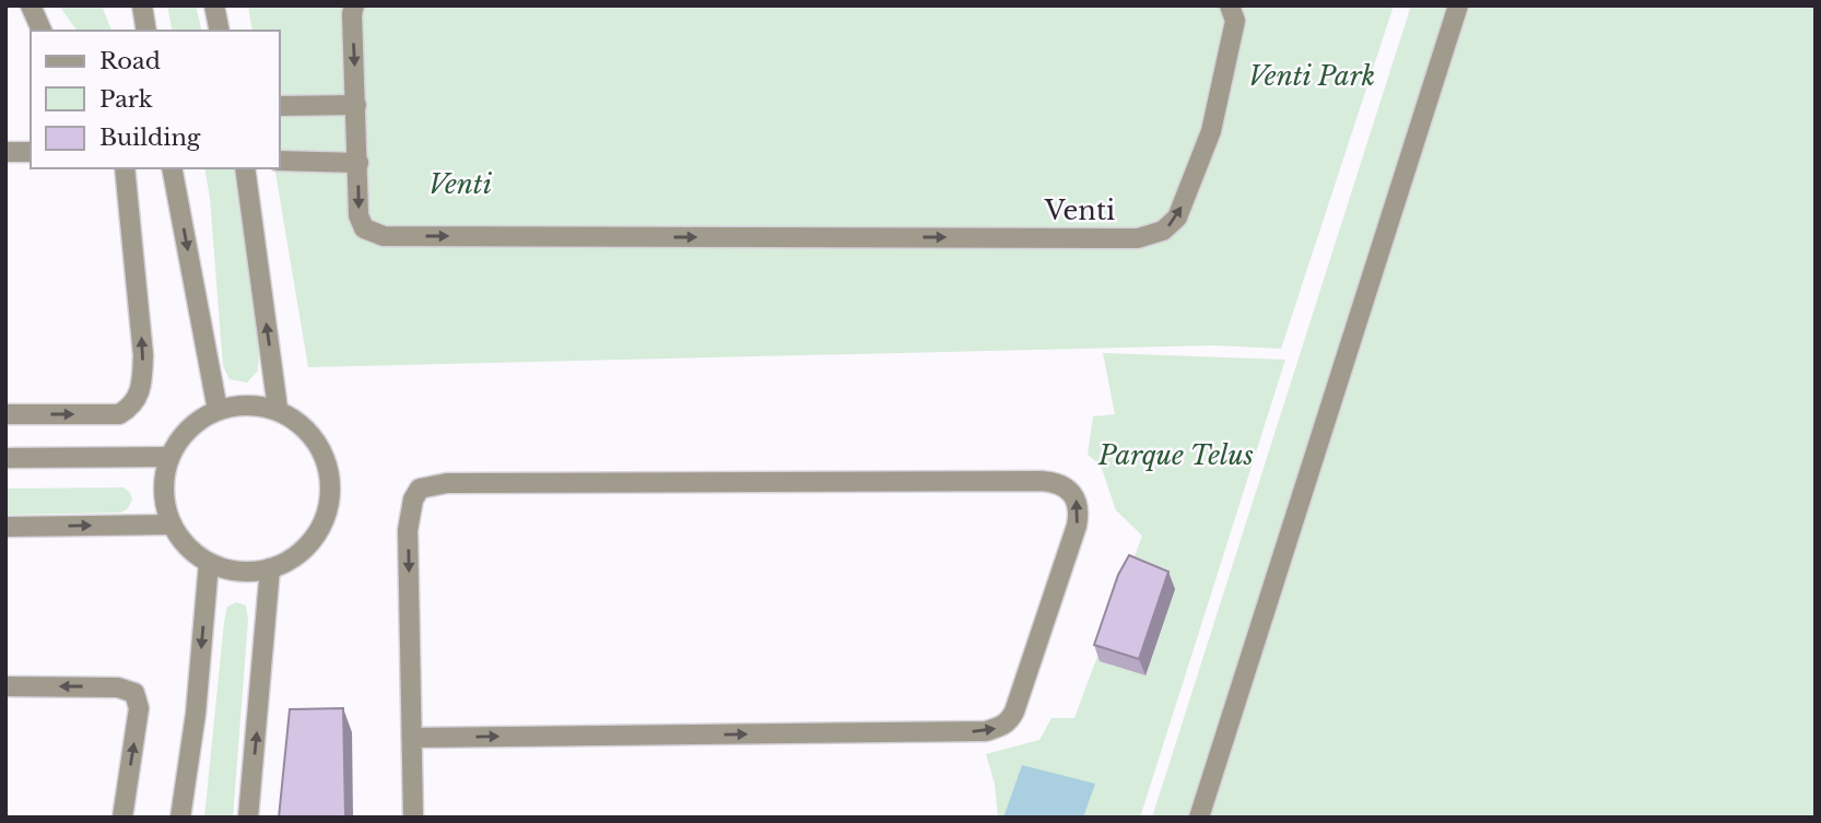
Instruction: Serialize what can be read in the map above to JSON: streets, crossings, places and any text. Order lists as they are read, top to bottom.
{
  "streets": {
    "street": ["Venti"]
  },
  "parks": ["Venti Park", "Venti", "Parque Telus"],
  "legend": ["Road", "Park", "Building"]
}
